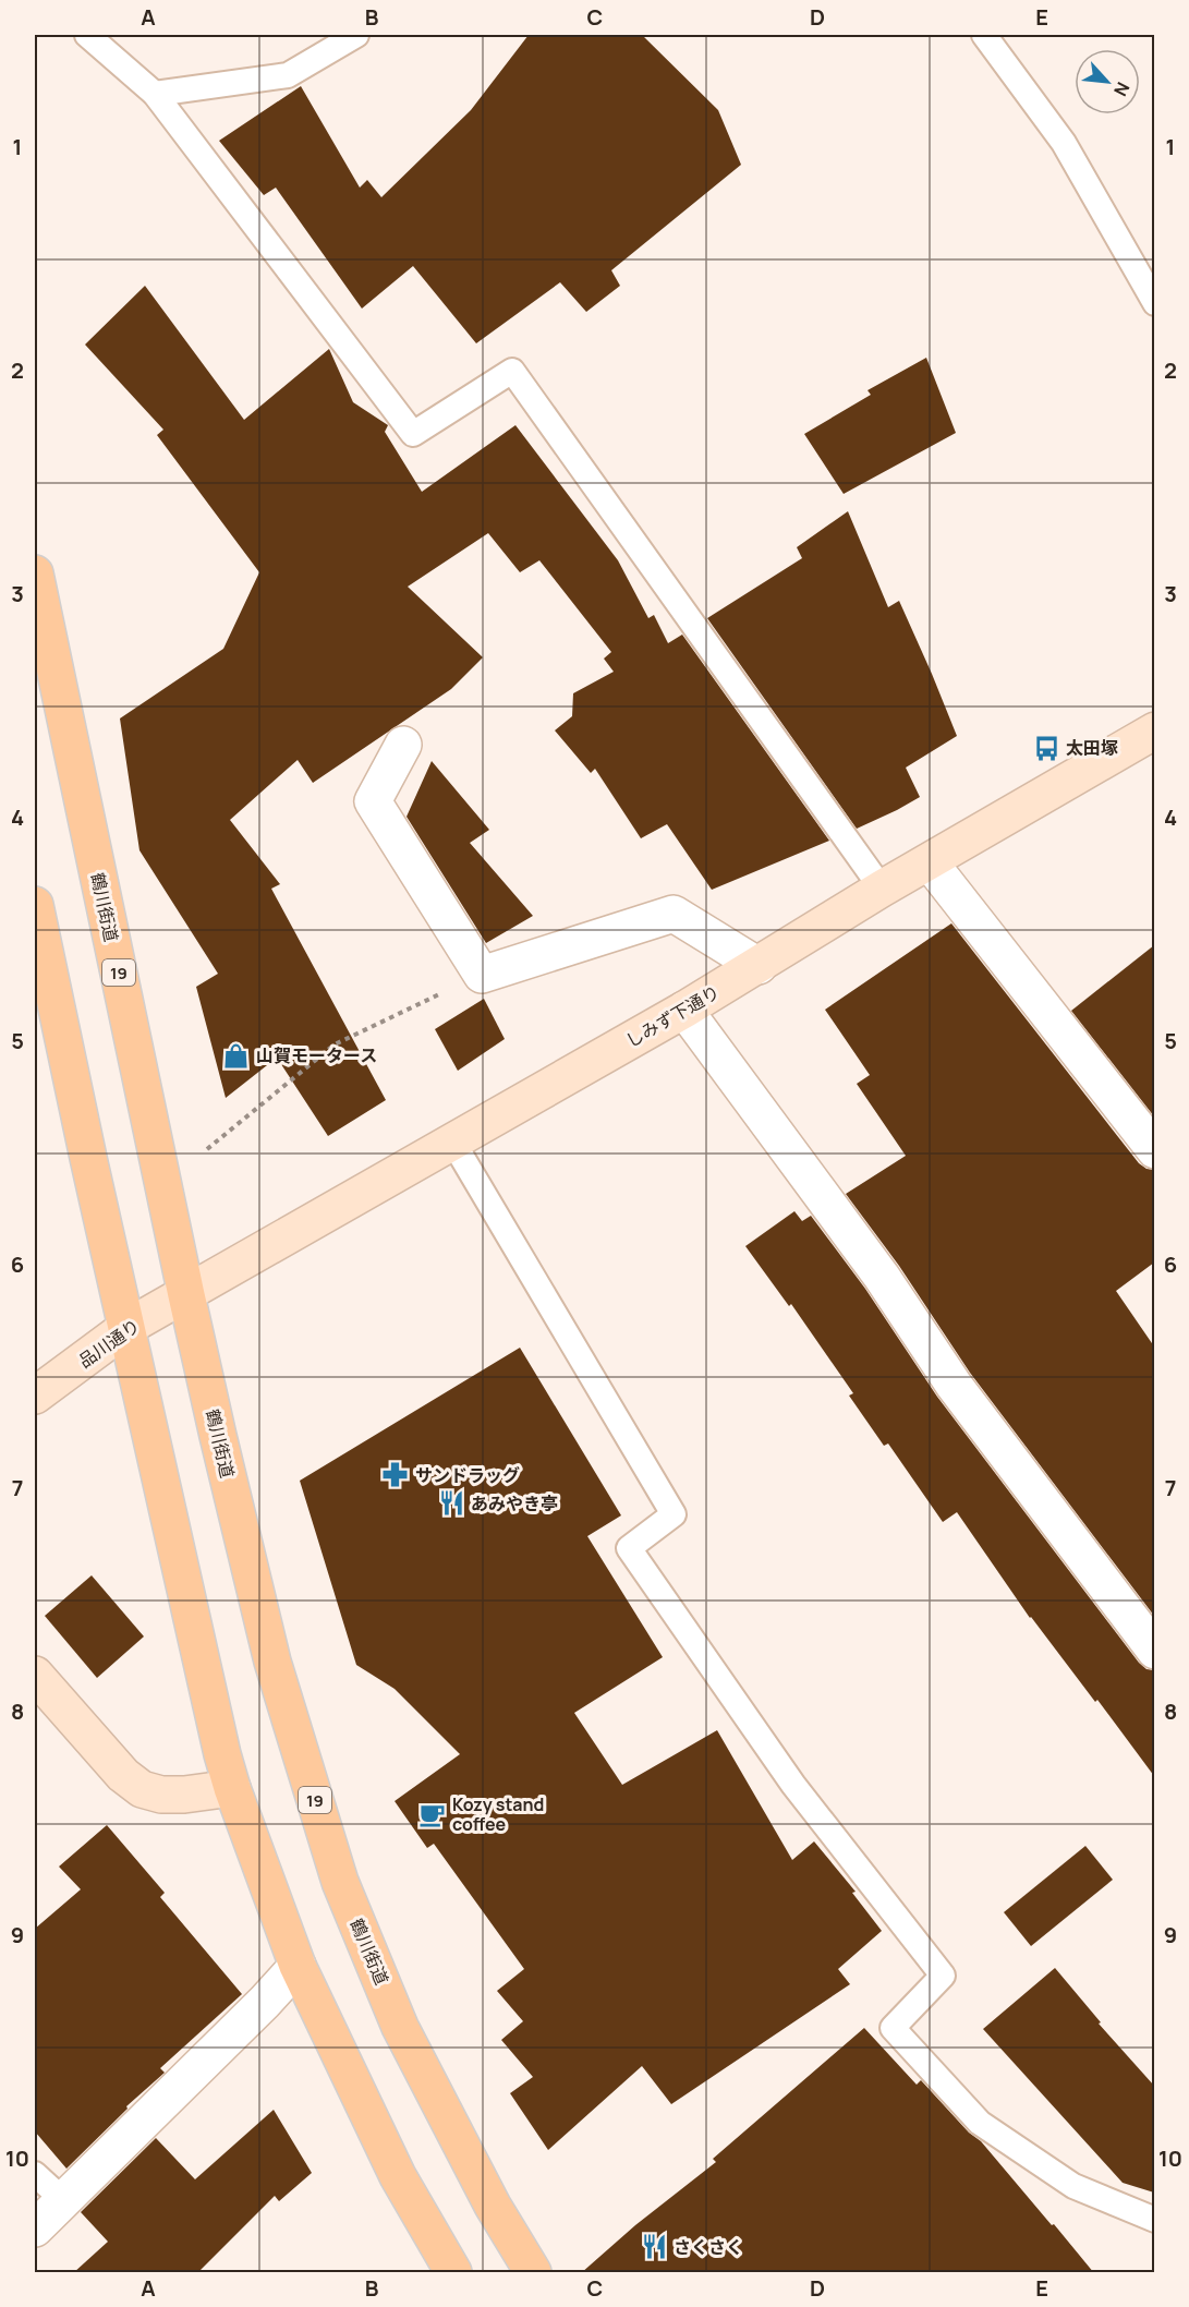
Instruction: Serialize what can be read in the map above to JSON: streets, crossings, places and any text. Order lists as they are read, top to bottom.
{
  "streets": {
    "main road": ["鶴川街道", "19"],
    "street": ["しみず下通り", "品川通り"]
  },
  "crossings": [
    ["鶴川街道", "しみず下通り"],
    ["鶴川街道", "品川通り"],
    ["しみず下通り", "品川通り"]
  ],
  "places": {
    "bus stop": ["太田塚"],
    "shop": ["山賀モータース"],
    "pharmacy": ["サンドラッグ"],
    "restaurant": ["あみやき亭", "さくさく"],
    "cafe": ["Kozy stand coffee"]
  },
  "north": "bottom right",
  "grid": {
    "columns": [
      "A",
      "B",
      "C",
      "D",
      "E"
    ],
    "rows": [
      "1",
      "2",
      "3",
      "4",
      "5",
      "6",
      "7",
      "8",
      "9",
      "10"
    ]
  }
}
